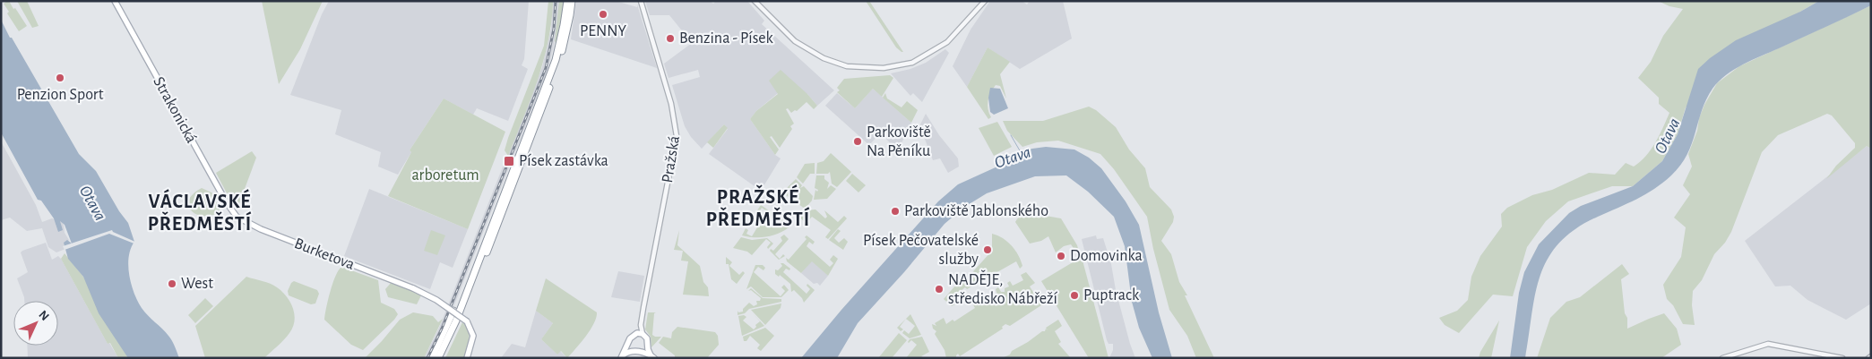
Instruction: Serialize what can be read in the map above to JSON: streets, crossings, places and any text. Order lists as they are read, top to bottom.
{
  "streets": {
    "main road": ["Strakonická", "Burketova"],
    "street": ["Pražská"]
  },
  "crossings": [
    ["Strakonická", "Burketova"]
  ],
  "districts": ["PRAŽSKÉ PŘEDMĚSTÍ", "VÁCLAVSKÉ PŘEDMĚSTÍ"],
  "water": ["Otava"],
  "parks": ["arboretum"],
  "places": {
    "other": [
      "PENNY",
      "Benzina - Písek",
      "Penzion Sport",
      "Parkoviště Na Pěníku",
      "Parkoviště Jablonského",
      "Písek Pečovatelské služby",
      "Domovinka",
      "West",
      "NADĚJE, středisko Nábřeží",
      "Puptrack"
    ],
    "transit": ["Písek zastávka"]
  },
  "north": "top right"
}
